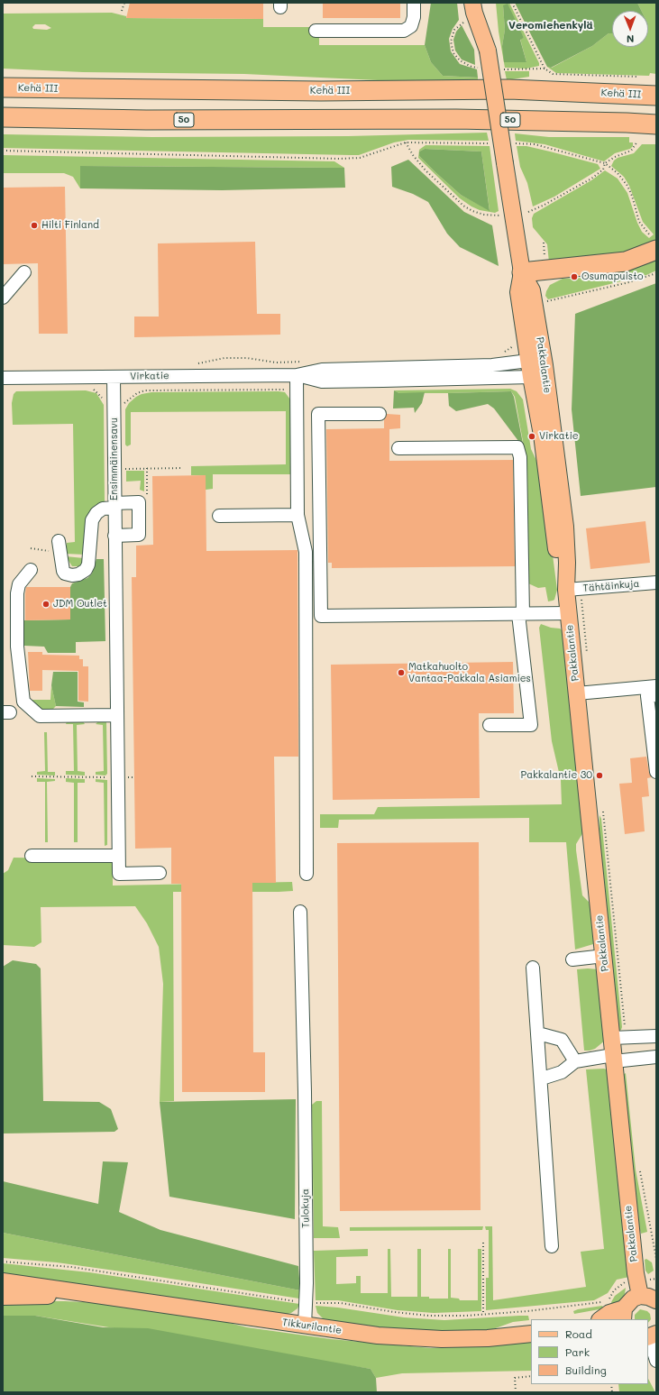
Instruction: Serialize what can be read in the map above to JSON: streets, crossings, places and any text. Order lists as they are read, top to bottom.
{
  "streets": {
    "highway": ["Kehä III", "50"],
    "main road": ["Pakkalantie", "Tikkurilantie"],
    "street": [
      "Virkatie",
      "Ensimmäinensavu",
      "Tähtäinkuja",
      "Tulokuja"
    ]
  },
  "crossings": [
    ["Pakkalantie", "Virkatie"],
    ["Pakkalantie", "Tähtäinkuja"],
    ["Virkatie", "Ensimmäinensavu"],
    ["Tulokuja", "Tikkurilantie"]
  ],
  "districts": ["Veromiehenkylä"],
  "places": [
    "Hilti Finland",
    "Osumapuisto",
    "Virkatie",
    "JDM Outlet",
    "Matkahuolto Vantaa-Pakkala Asiamies",
    "Pakkalantie 30"
  ],
  "legend": ["Road", "Park", "Building"],
  "north": "bottom"
}
